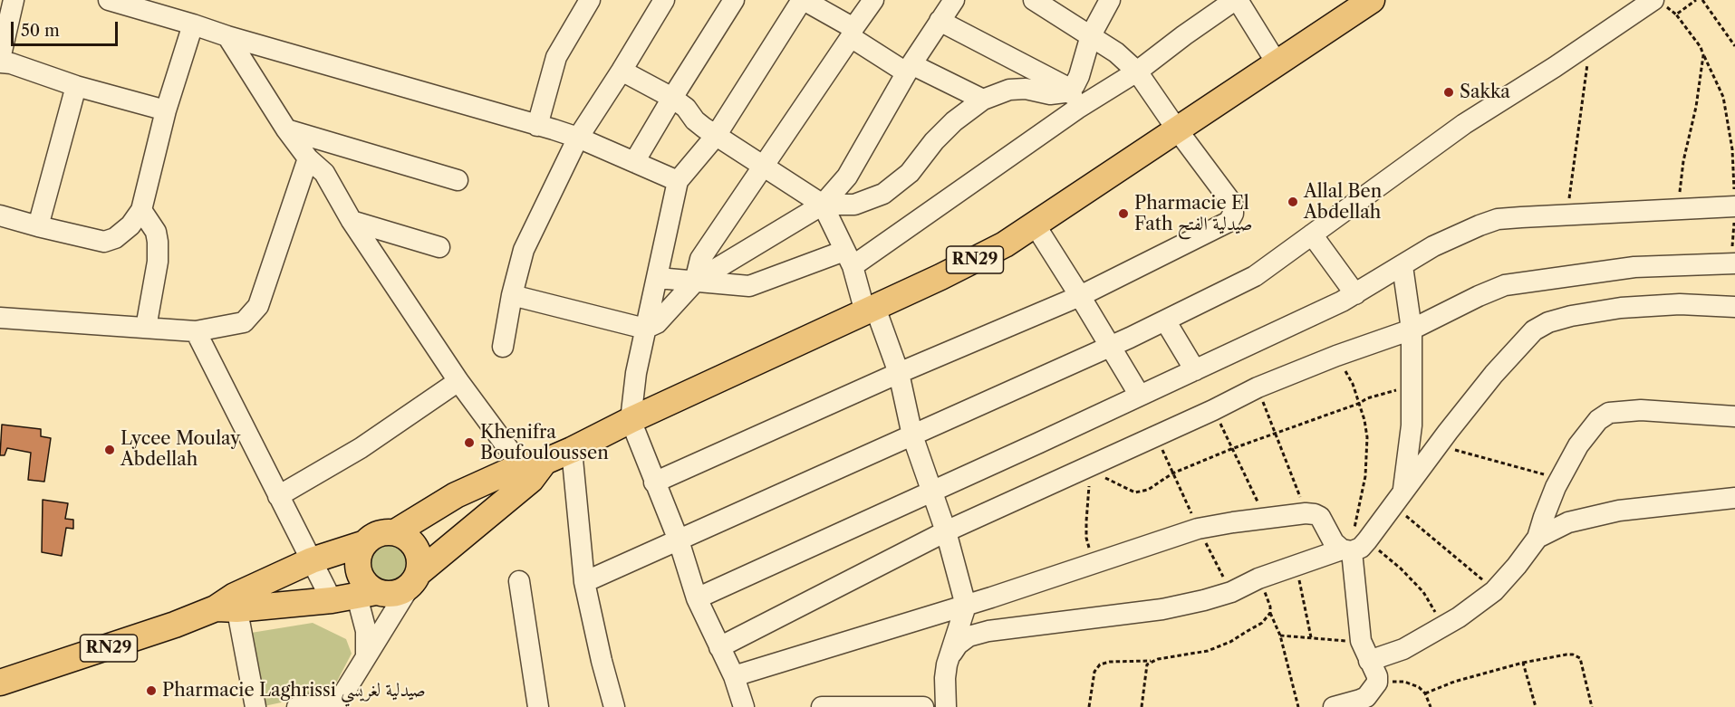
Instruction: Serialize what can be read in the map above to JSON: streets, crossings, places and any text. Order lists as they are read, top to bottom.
{
  "streets": {
    "main road": ["RN29"]
  },
  "places": [
    "Sakka",
    "Allal Ben Abdellah",
    "Pharmacie El Fath صيدلية الفتح",
    "Khenifra Boufouloussen",
    "Lycee Moulay Abdellah",
    "Pharmacie Laghrissi صيدلية لغريسي"
  ],
  "scale_bar": "50 m"
}
